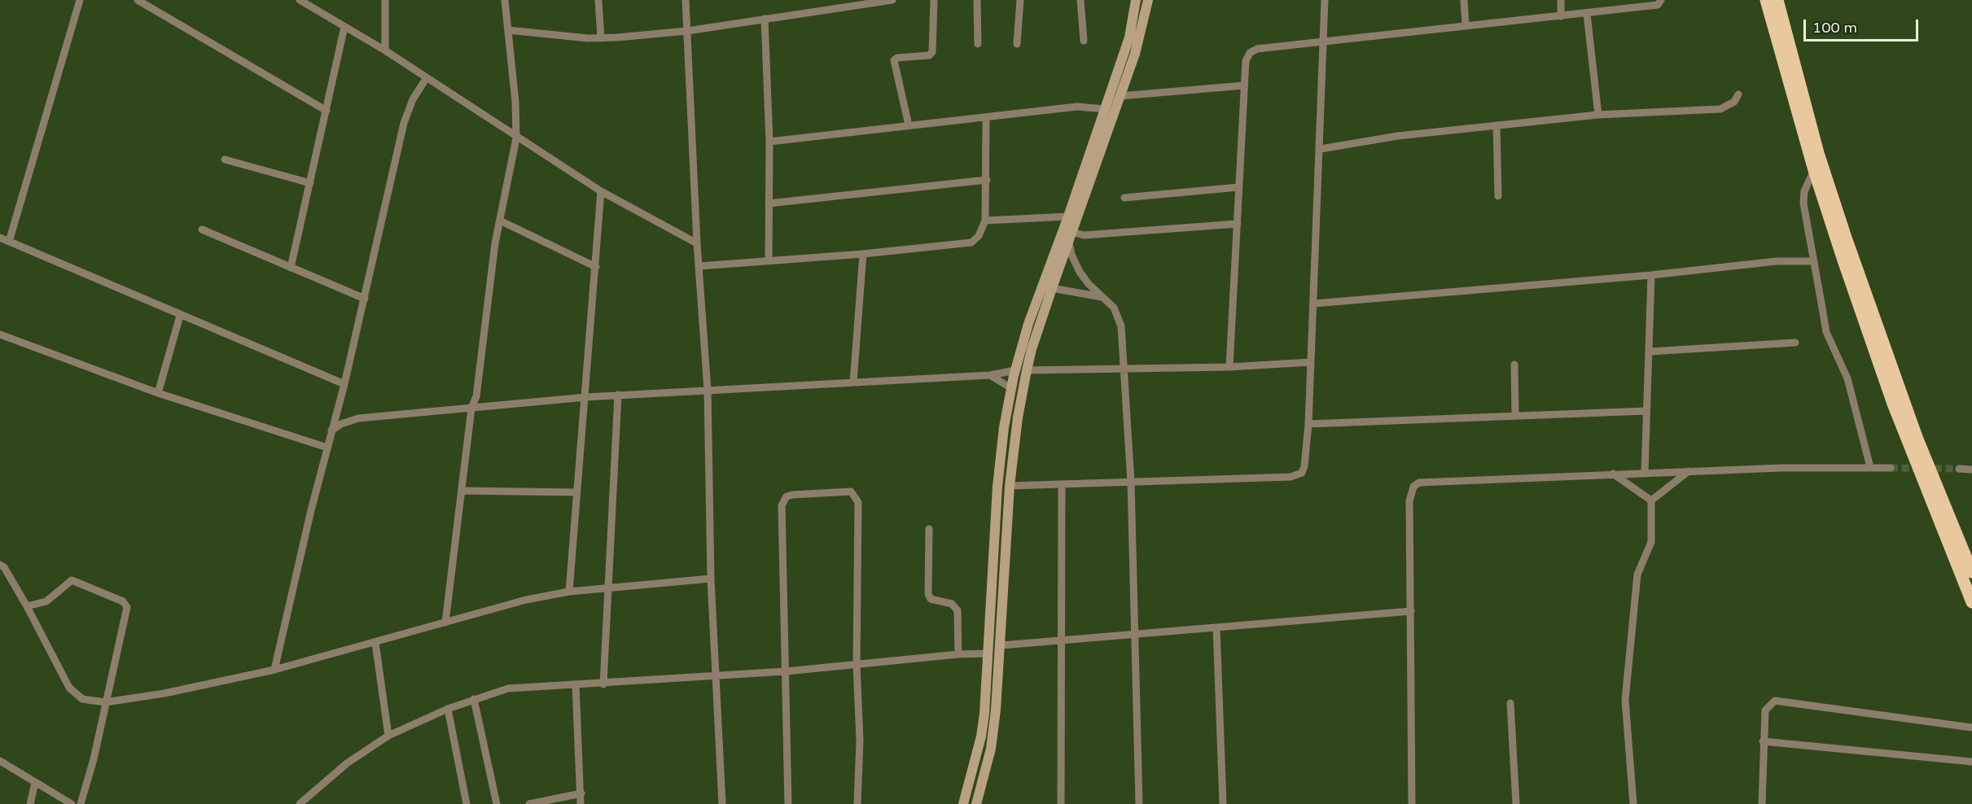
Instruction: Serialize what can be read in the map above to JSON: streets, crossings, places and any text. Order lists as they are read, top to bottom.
{
  "scale_bar": "100 m"
}
